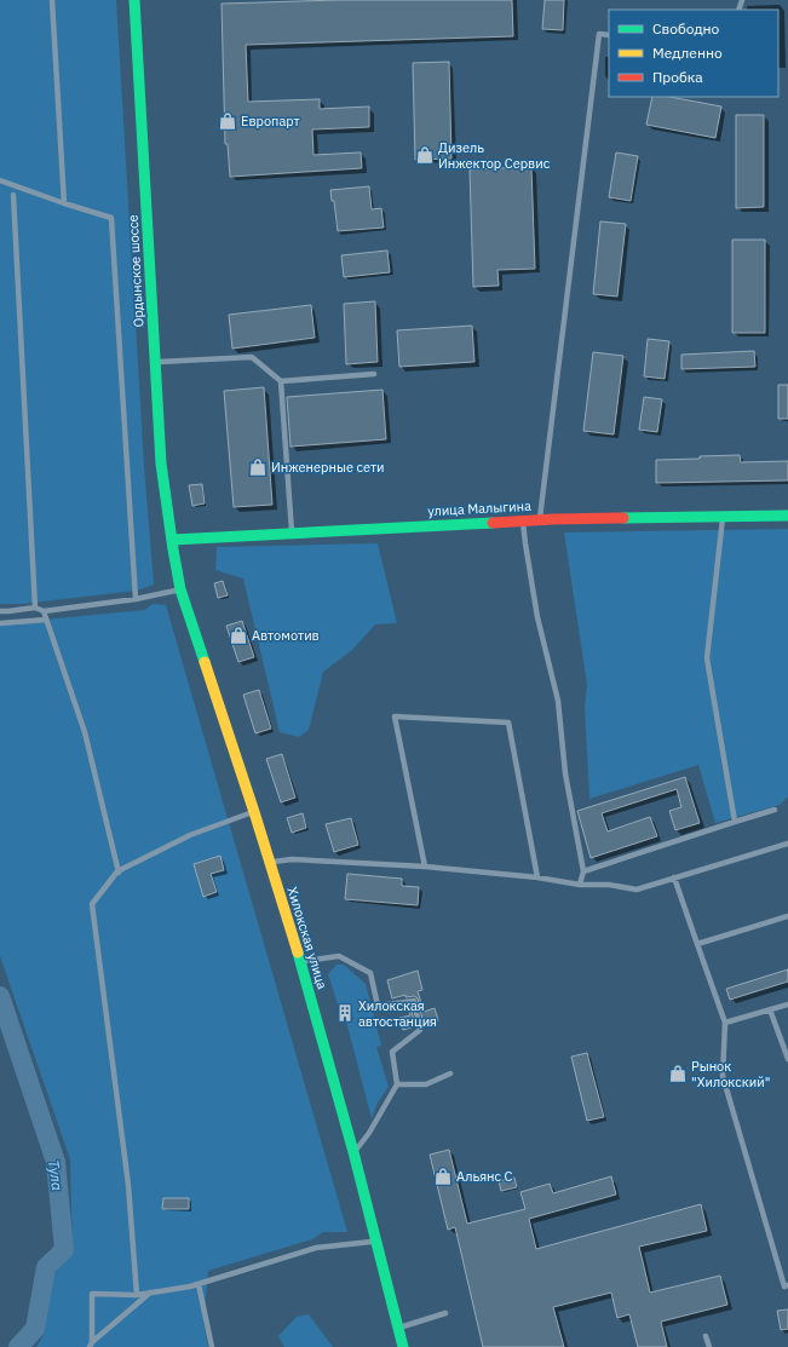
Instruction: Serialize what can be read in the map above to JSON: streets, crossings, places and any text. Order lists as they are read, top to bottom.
{
  "streets": {
    "main road": ["Ордынское шоссе", "улица Малыгина", "Хилокская улица"]
  },
  "crossings": [
    ["Ордынское шоссе", "улица Малыгина"],
    ["Ордынское шоссе", "Хилокская улица"],
    ["улица Малыгина", "Хилокская улица"]
  ],
  "water": ["Тула"],
  "places": {
    "shop": [
      "Европарт",
      "Дизель Инжектор Сервис",
      "Инженерные сети",
      "Автомотив",
      "Рынок \"Хилокский\"",
      "Альянс С"
    ],
    "building": ["Хилокская автостанция"]
  },
  "legend": ["Свободно", "Медленно", "Пробка"]
}
